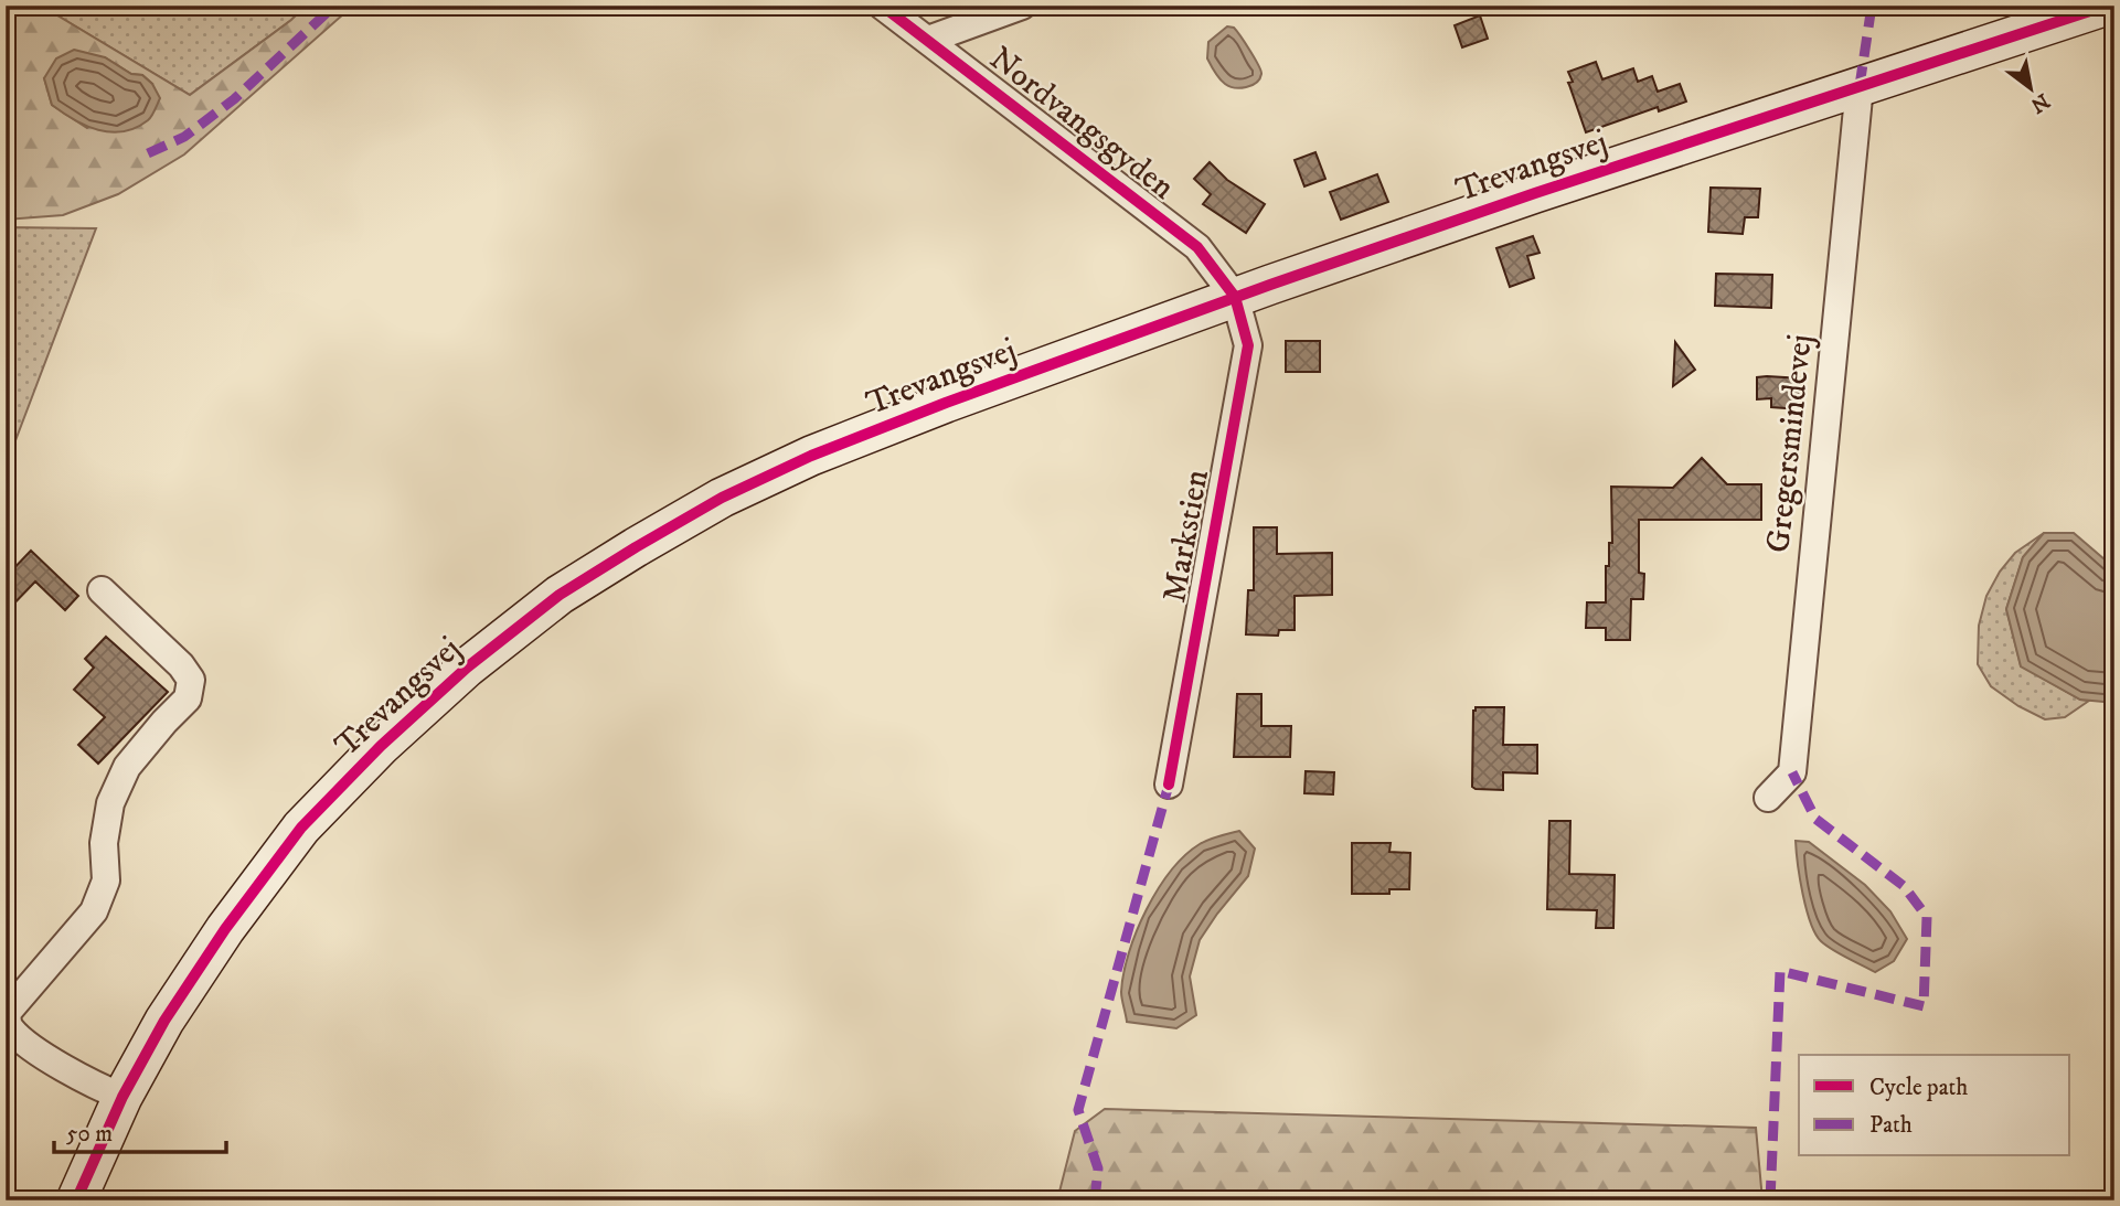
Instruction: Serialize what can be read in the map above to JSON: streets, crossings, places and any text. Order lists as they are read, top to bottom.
{
  "streets": {
    "street": [
      "Nordvangsgyden",
      "Trevangsvej",
      "Gregersmindevej",
      "Markstien"
    ]
  },
  "crossings": [
    ["Nordvangsgyden", "Trevangsvej"],
    ["Nordvangsgyden", "Markstien"],
    ["Trevangsvej", "Gregersmindevej"],
    ["Trevangsvej", "Markstien"]
  ],
  "legend": ["Cycle path", "Path"],
  "scale_bar": "50 m",
  "north": "bottom right"
}
